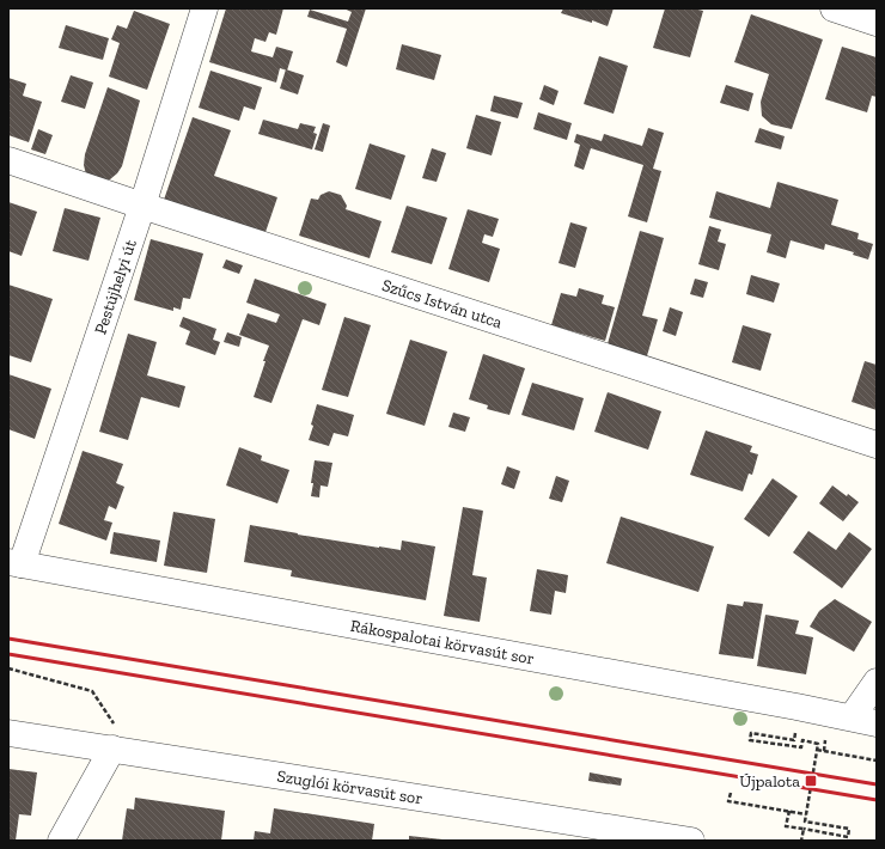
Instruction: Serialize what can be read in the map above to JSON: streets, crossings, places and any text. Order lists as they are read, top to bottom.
{
  "streets": {
    "street": [
      "Pestújhelyi út",
      "Szűcs István utca",
      "Rákospalotai körvasút sor",
      "Szuglói körvasút sor"
    ]
  },
  "crossings": [
    ["Pestújhelyi út", "Szűcs István utca"],
    ["Pestújhelyi út", "Rákospalotai körvasút sor"]
  ],
  "places": {
    "transit": ["Újpalota"]
  }
}
